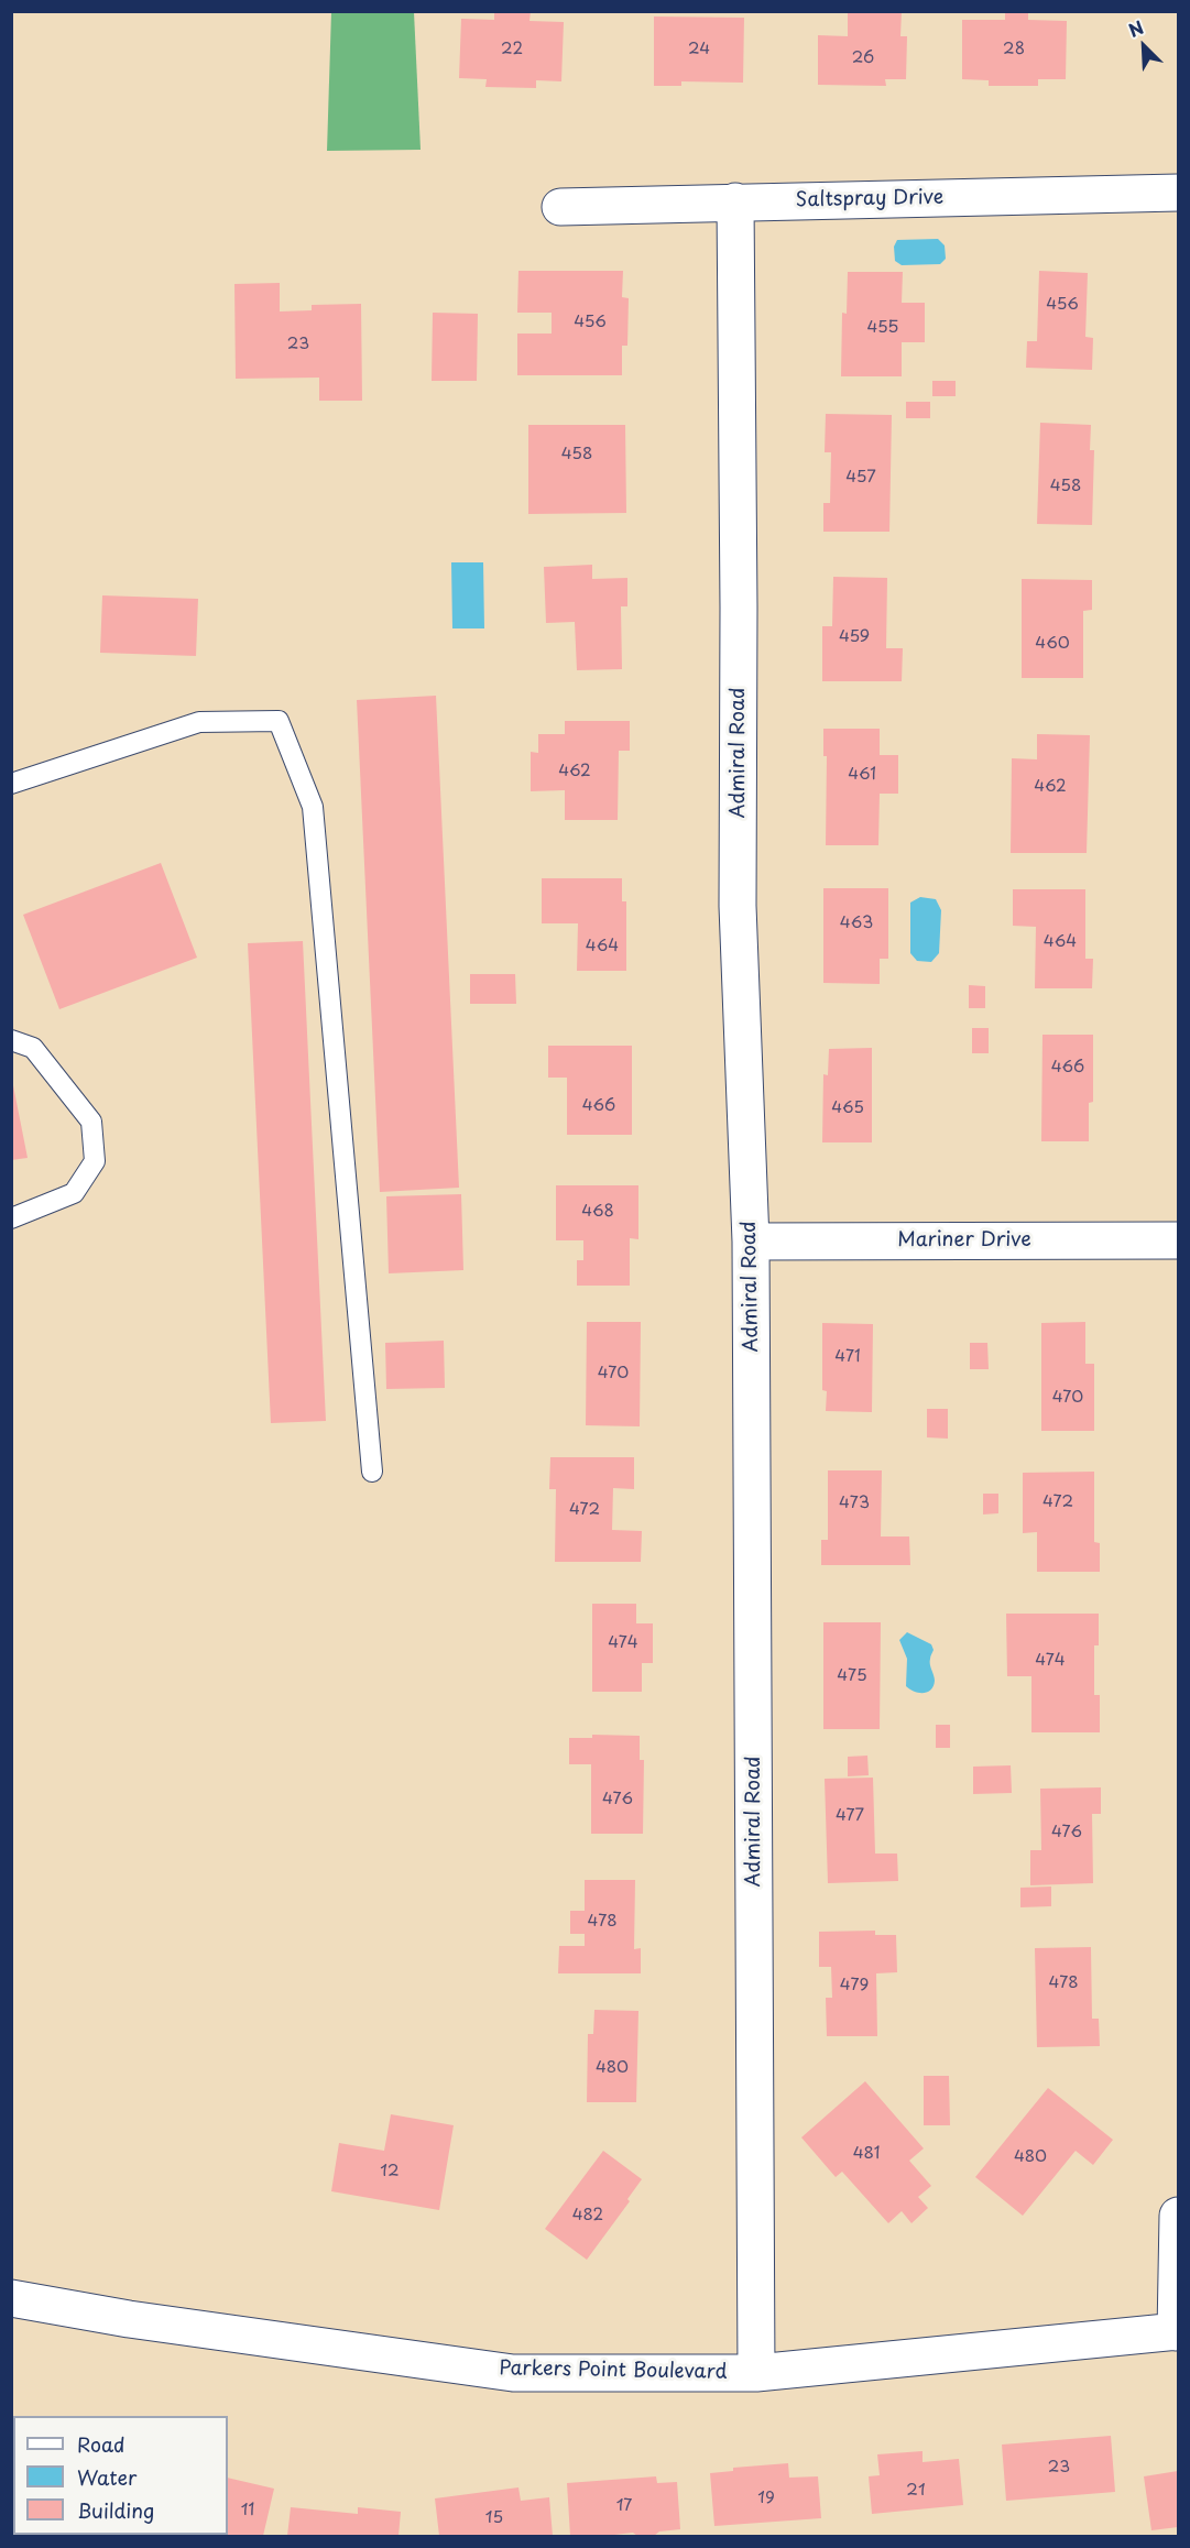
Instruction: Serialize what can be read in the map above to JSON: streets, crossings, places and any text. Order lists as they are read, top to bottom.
{
  "streets": {
    "street": [
      "Saltspray Drive",
      "Admiral Road",
      "Mariner Drive",
      "Parkers Point Boulevard"
    ]
  },
  "crossings": [
    ["Saltspray Drive", "Admiral Road"],
    ["Admiral Road", "Mariner Drive"],
    ["Admiral Road", "Parkers Point Boulevard"]
  ],
  "house_numbers": [
    "22",
    "24",
    "28",
    "26",
    "456",
    "456",
    "455",
    "23",
    "458",
    "457",
    "458",
    "459",
    "460",
    "462",
    "461",
    "462",
    "463",
    "464",
    "464",
    "466",
    "466",
    "465",
    "468",
    "471",
    "470",
    "470",
    "472",
    "473",
    "472",
    "474",
    "474",
    "475",
    "476",
    "477",
    "476",
    "478",
    "478",
    "479",
    "480",
    "481",
    "480",
    "12",
    "482",
    "23",
    "21",
    "19",
    "17",
    "11",
    "15"
  ],
  "legend": ["Road", "Water", "Building"],
  "north": "top left"
}
